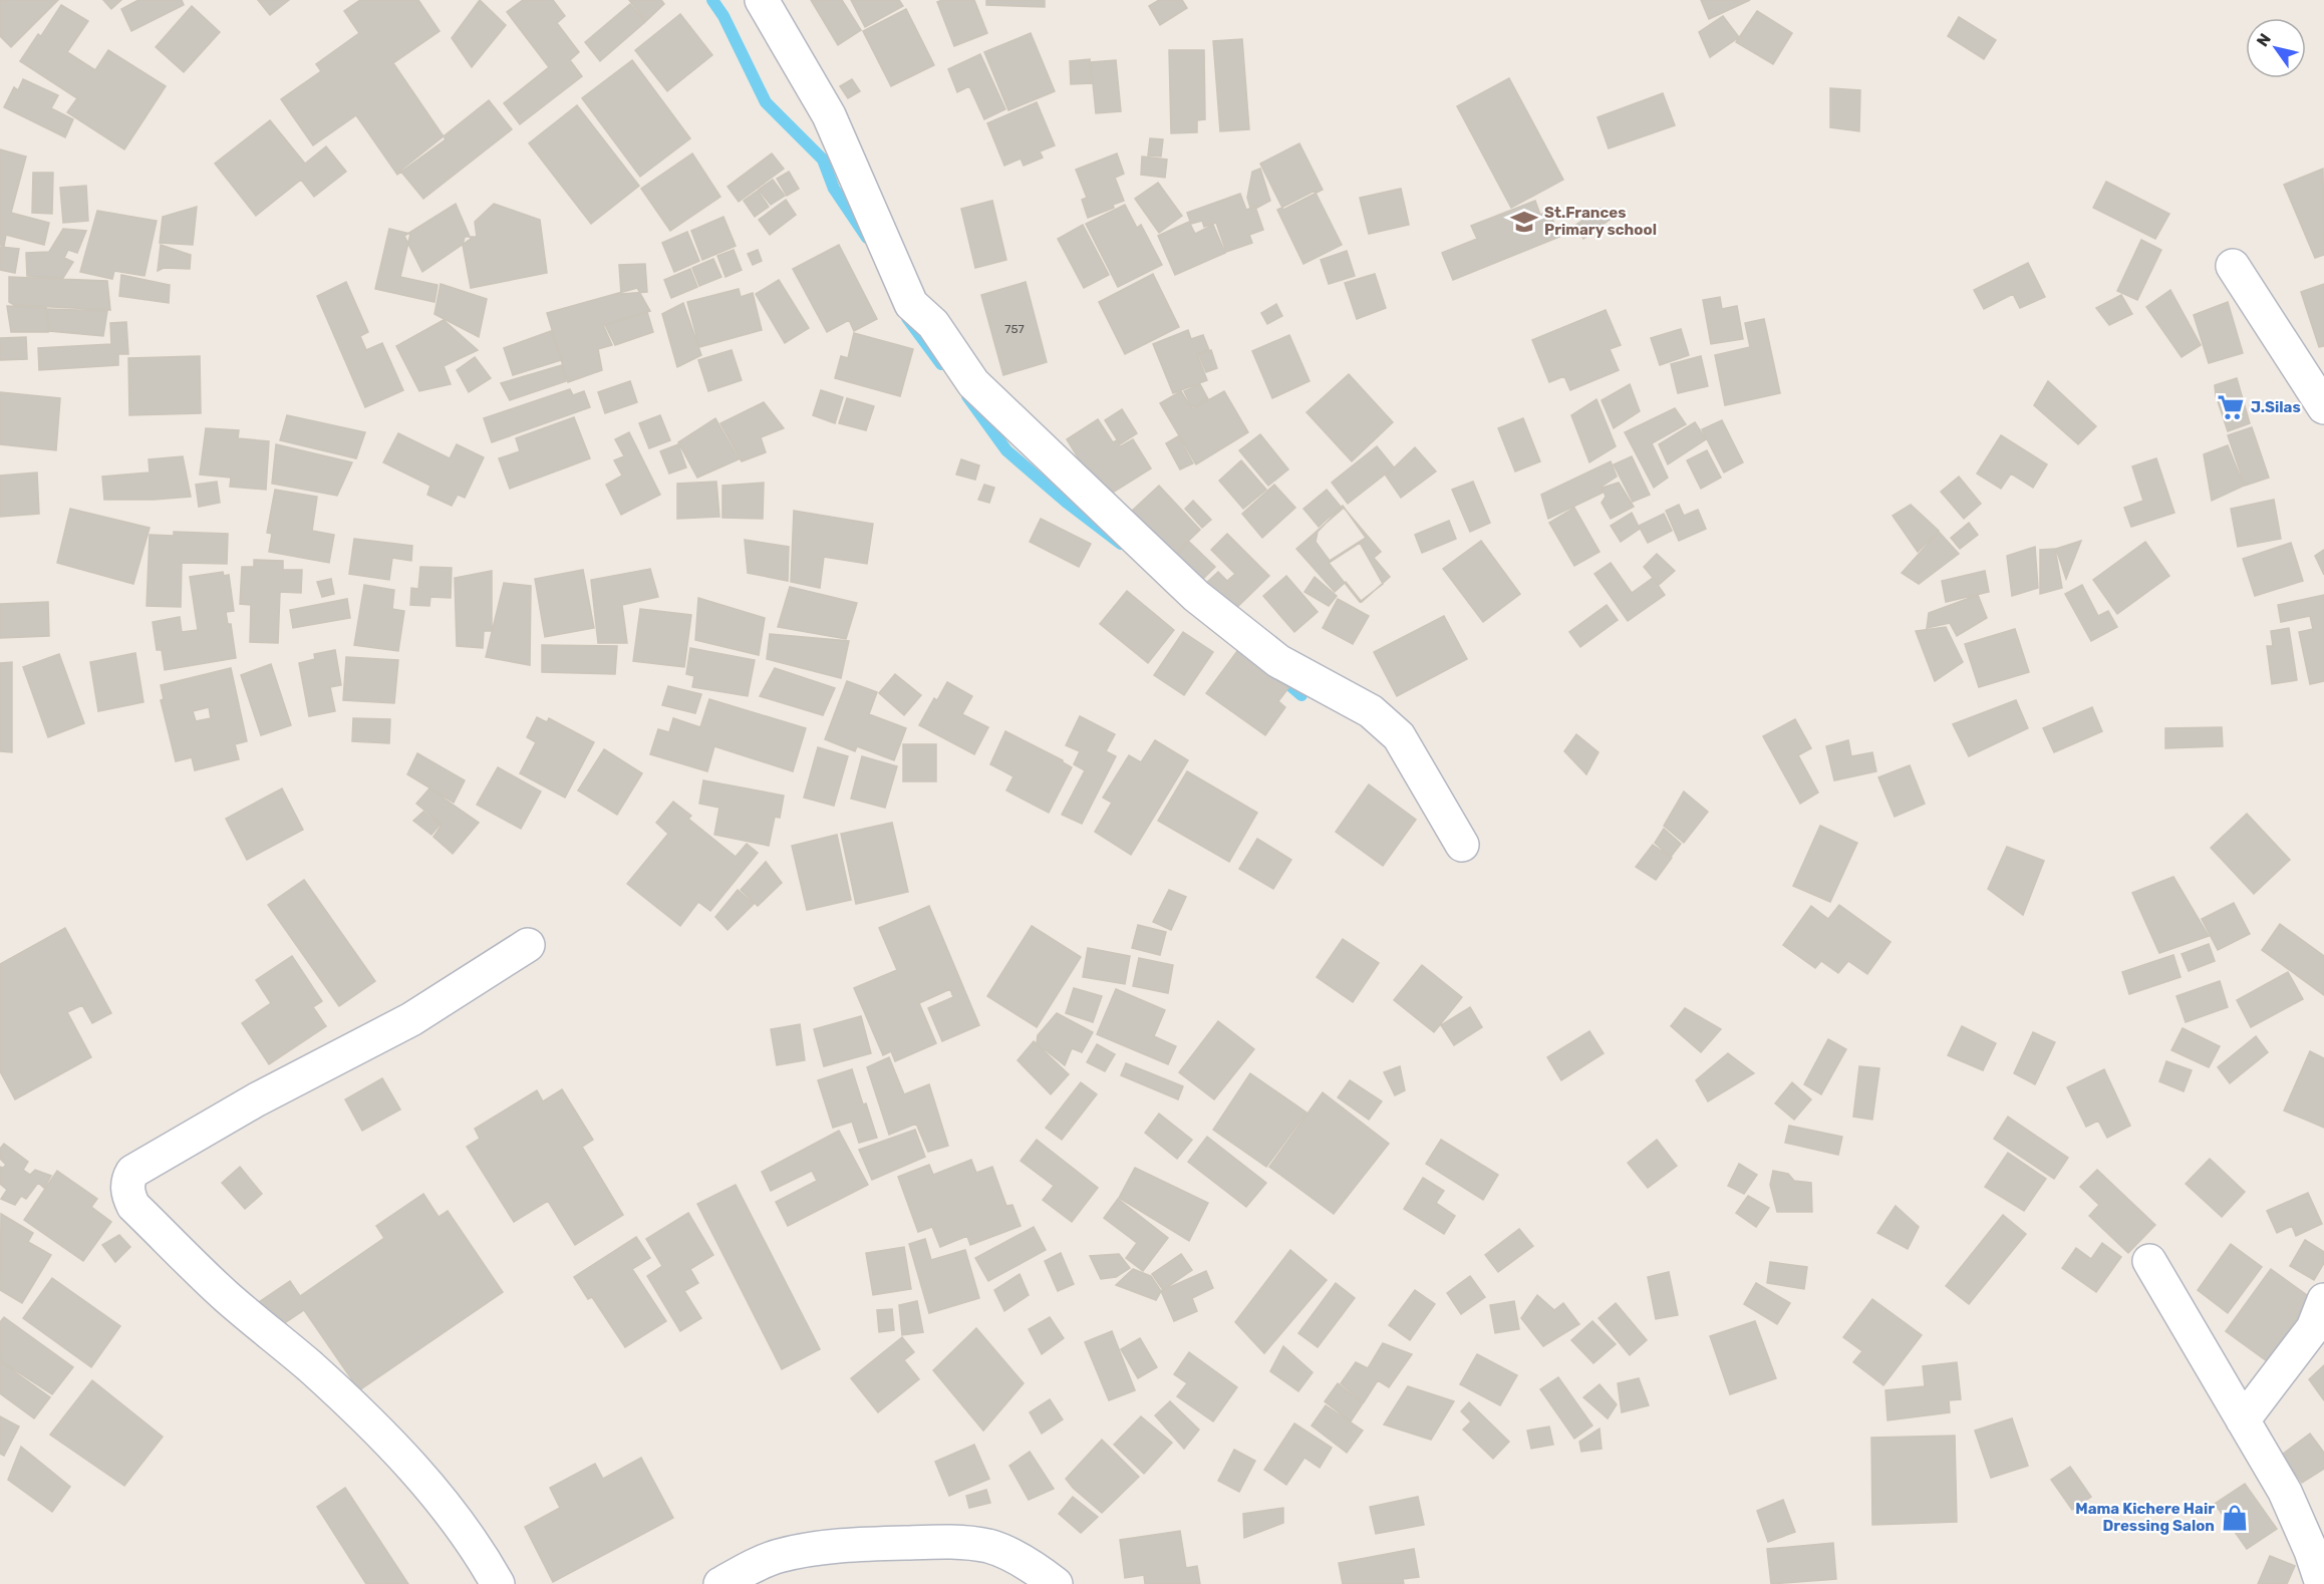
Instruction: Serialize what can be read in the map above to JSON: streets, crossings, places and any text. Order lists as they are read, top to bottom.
{
  "places": {
    "school or university": ["St.Frances Primary school"],
    "supermarket": ["J.Silas"],
    "shop": ["Mama Kichere Hair Dressing Salon"]
  },
  "house_numbers": ["757"],
  "north": "top left"
}
